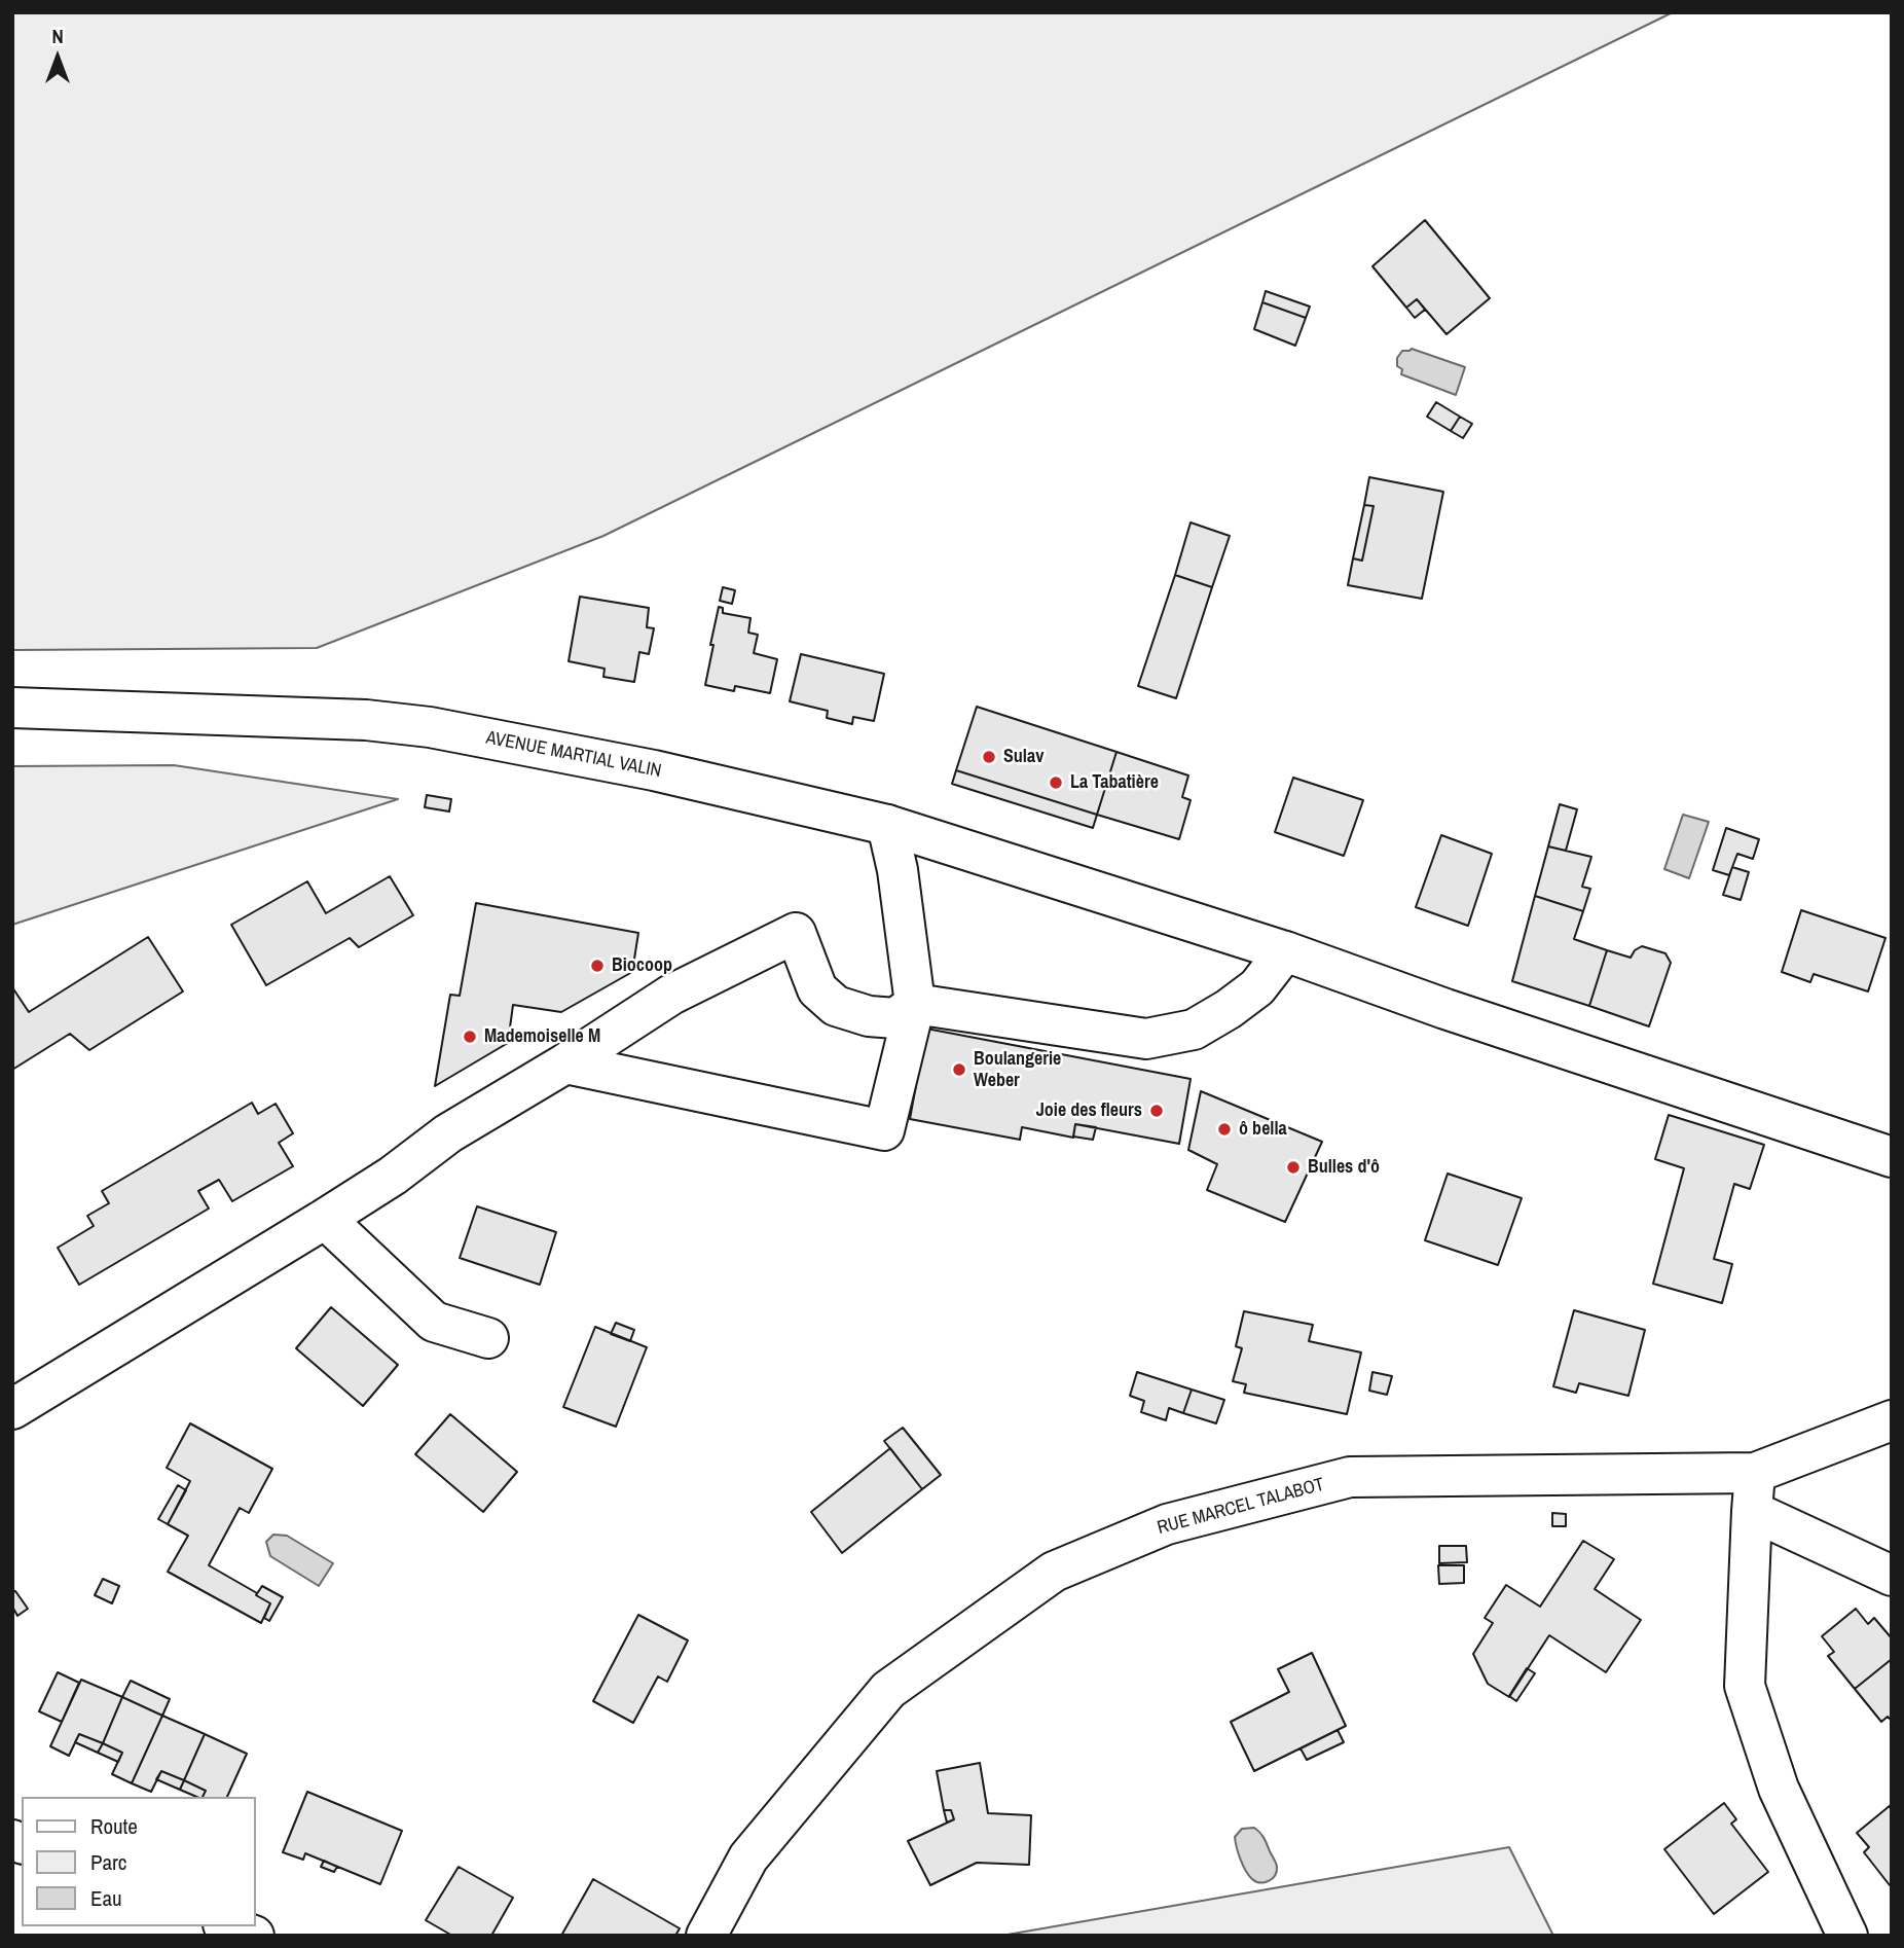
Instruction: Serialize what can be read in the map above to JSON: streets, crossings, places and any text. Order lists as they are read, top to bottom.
{
  "streets": {
    "street": ["AVENUE MARTIAL VALIN", "RUE MARCEL TALABOT"]
  },
  "places": [
    "Sulav",
    "La Tabatière",
    "Biocoop",
    "Mademoiselle M",
    "Boulangerie Weber",
    "Joie des fleurs",
    "ô bella",
    "Bulles d'ô"
  ],
  "legend": ["Route", "Parc", "Eau"],
  "north": "top"
}
